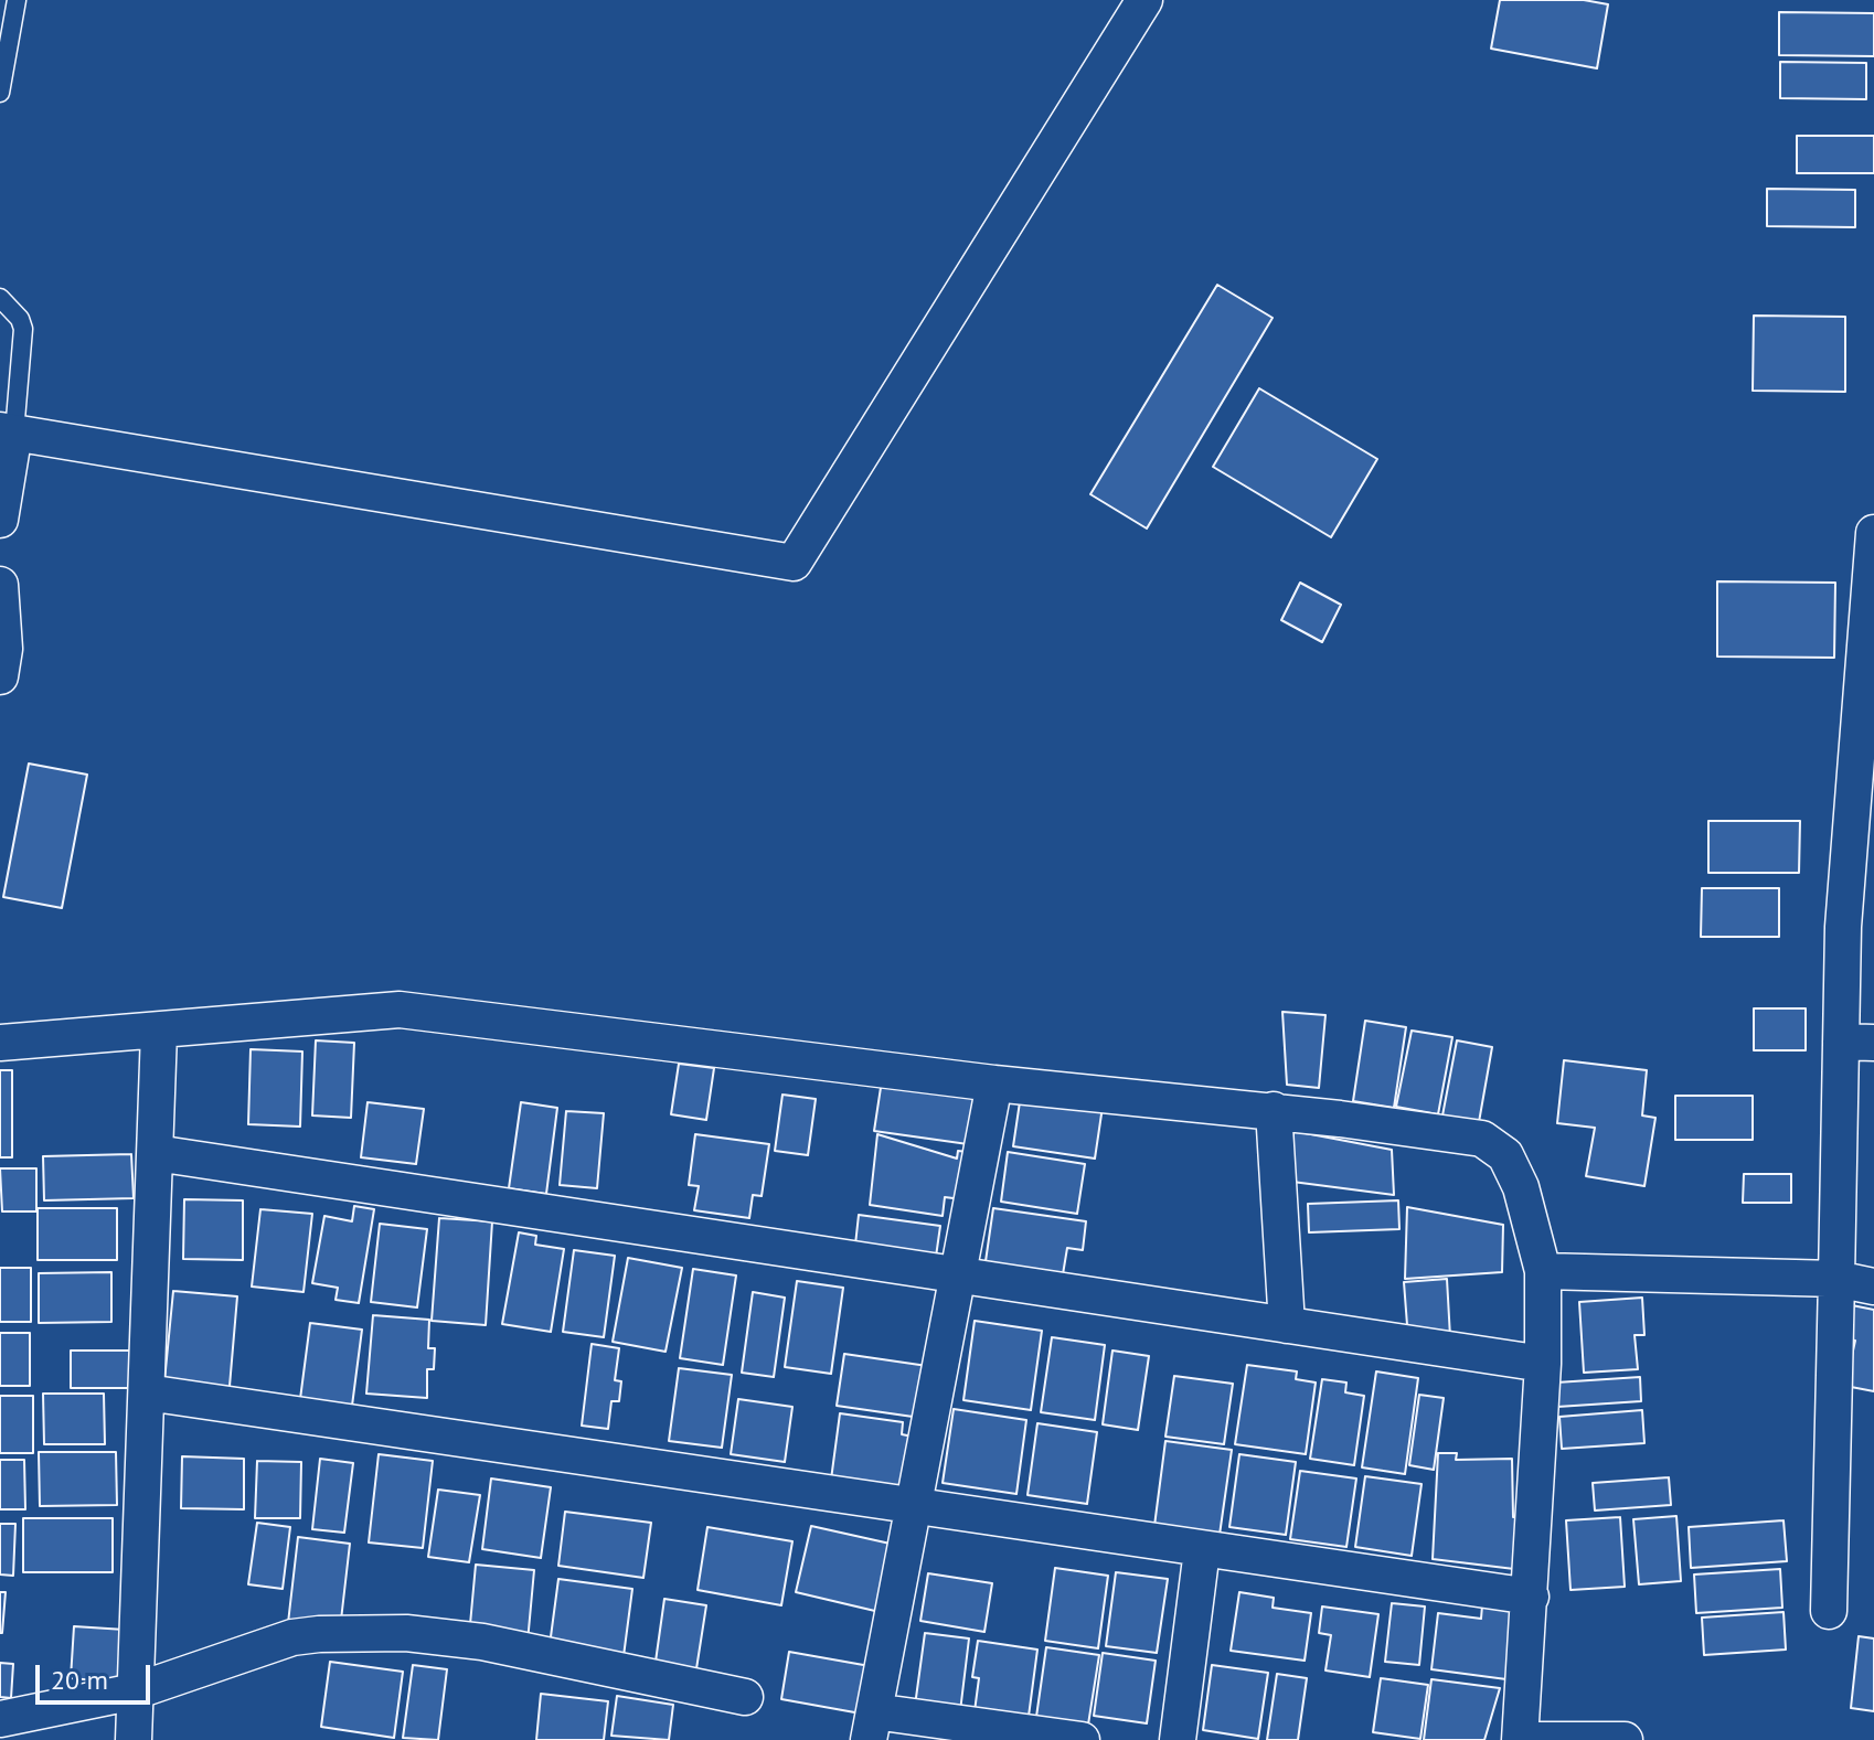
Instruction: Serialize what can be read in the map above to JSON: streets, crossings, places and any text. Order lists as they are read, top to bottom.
{
  "scale_bar": "20 m"
}
